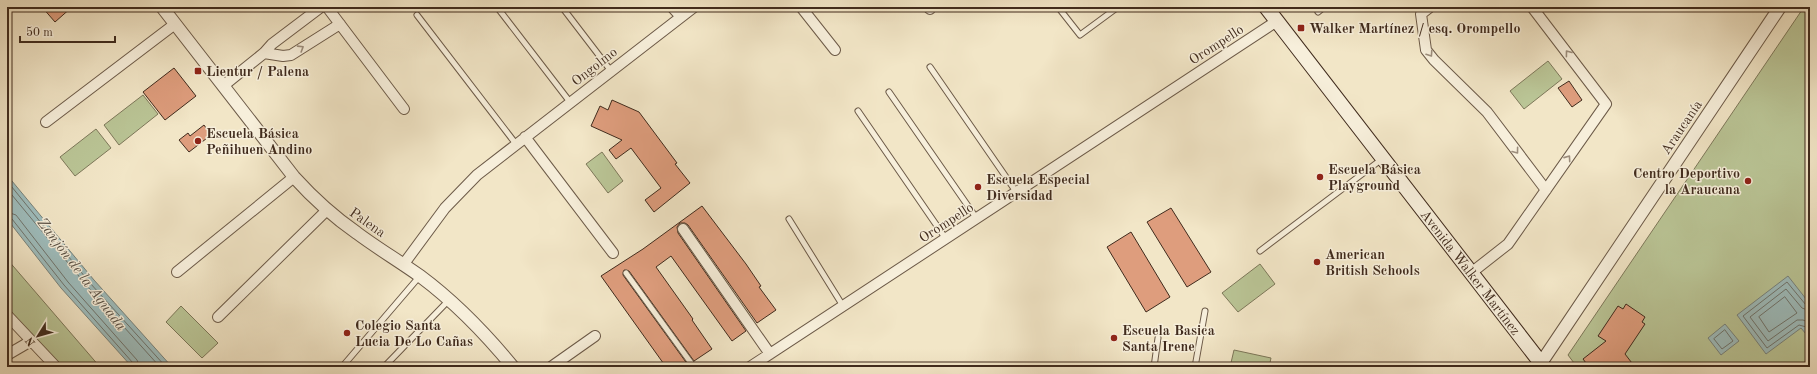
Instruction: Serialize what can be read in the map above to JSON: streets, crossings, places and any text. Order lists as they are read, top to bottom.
{
  "streets": {
    "main road": ["Avenida Walker Martínez"],
    "street": [
      "Orompello",
      "Ongolmo",
      "Araucanía",
      "Palena"
    ]
  },
  "crossings": [
    ["Orompello", "Avenida Walker Martínez"],
    ["Ongolmo", "Palena"],
    ["Araucanía", "Avenida Walker Martínez"]
  ],
  "water": ["Zanjón de la Aguada"],
  "places": {
    "transit": ["Walker Martínez / esq. Orompello", "Lientur / Palena"],
    "other": [
      "Escuela Básica Peñihuen Andino",
      "Escuela Básica Playground",
      "Centro Deportivo la Araucana",
      "Escuela Especial Diversidad",
      "American British Schools",
      "Colegio Santa Lucia De Lo Cañas",
      "Escuela Basica Santa Irene"
    ]
  },
  "scale_bar": "50 m",
  "north": "bottom left"
}
